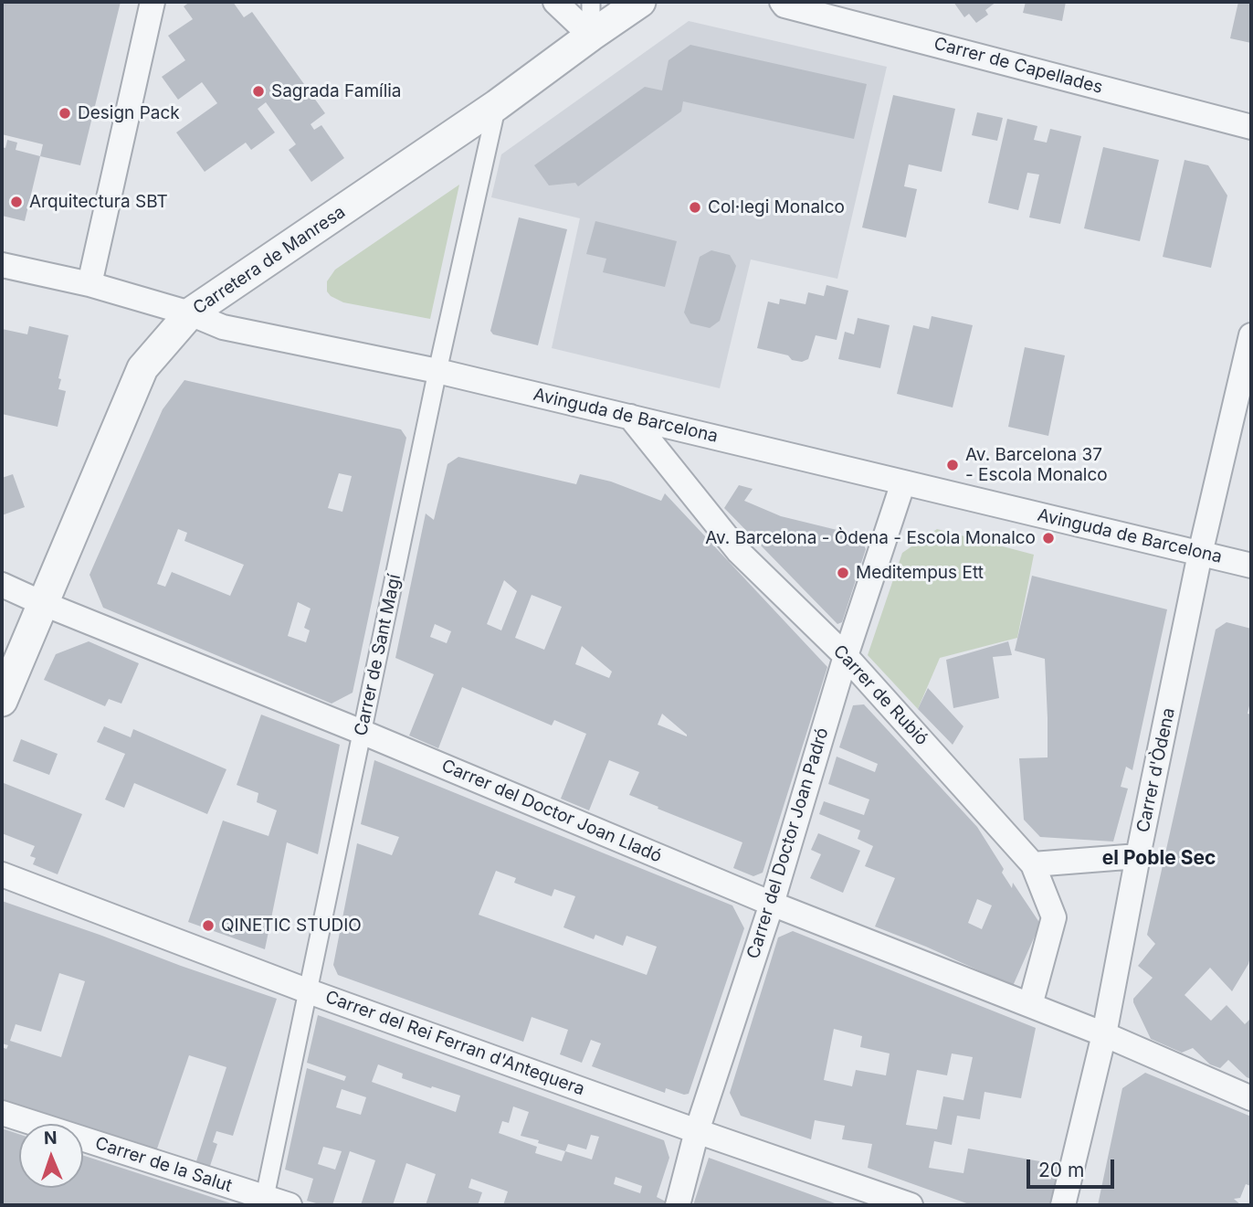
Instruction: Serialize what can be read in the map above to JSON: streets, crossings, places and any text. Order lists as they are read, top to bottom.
{
  "streets": {
    "street": [
      "Carrer de Capellades",
      "Carretera de Manresa",
      "Avinguda de Barcelona",
      "Carrer de Sant Magí",
      "Carrer de Rubió",
      "Carrer d'Òdena",
      "Carrer del Doctor Joan Lladó",
      "Carrer del Doctor Joan Padró",
      "Carrer del Rei Ferran d'Antequera",
      "Carrer de la Salut"
    ]
  },
  "crossings": [
    ["Carretera de Manresa", "Avinguda de Barcelona"],
    ["Carretera de Manresa", "Carrer de Sant Magí"],
    ["Carretera de Manresa", "Carrer del Doctor Joan Lladó"],
    ["Avinguda de Barcelona", "Carrer de Sant Magí"],
    ["Avinguda de Barcelona", "Carrer de Rubió"],
    ["Avinguda de Barcelona", "Carrer d'Òdena"],
    ["Avinguda de Barcelona", "Carrer del Doctor Joan Padró"],
    ["Carrer de Sant Magí", "Carrer del Doctor Joan Lladó"],
    ["Carrer de Sant Magí", "Carrer del Rei Ferran d'Antequera"],
    ["Carrer de Sant Magí", "Carrer de la Salut"],
    ["Carrer de Rubió", "Carrer del Doctor Joan Lladó"],
    ["Carrer de Rubió", "Carrer del Doctor Joan Padró"],
    ["Carrer d'Òdena", "Carrer del Doctor Joan Lladó"],
    ["Carrer del Doctor Joan Lladó", "Carrer del Doctor Joan Padró"],
    ["Carrer del Doctor Joan Padró", "Carrer del Rei Ferran d'Antequera"]
  ],
  "districts": ["el Poble Sec"],
  "places": [
    "Sagrada Família",
    "Design Pack",
    "Arquitectura SBT",
    "Col·legi Monalco",
    "Av. Barcelona 37 - Escola Monalco",
    "Av. Barcelona - Òdena - Escola Monalco",
    "Meditempus Ett",
    "QINETIC STUDIO"
  ],
  "scale_bar": "20 m",
  "north": "top"
}
